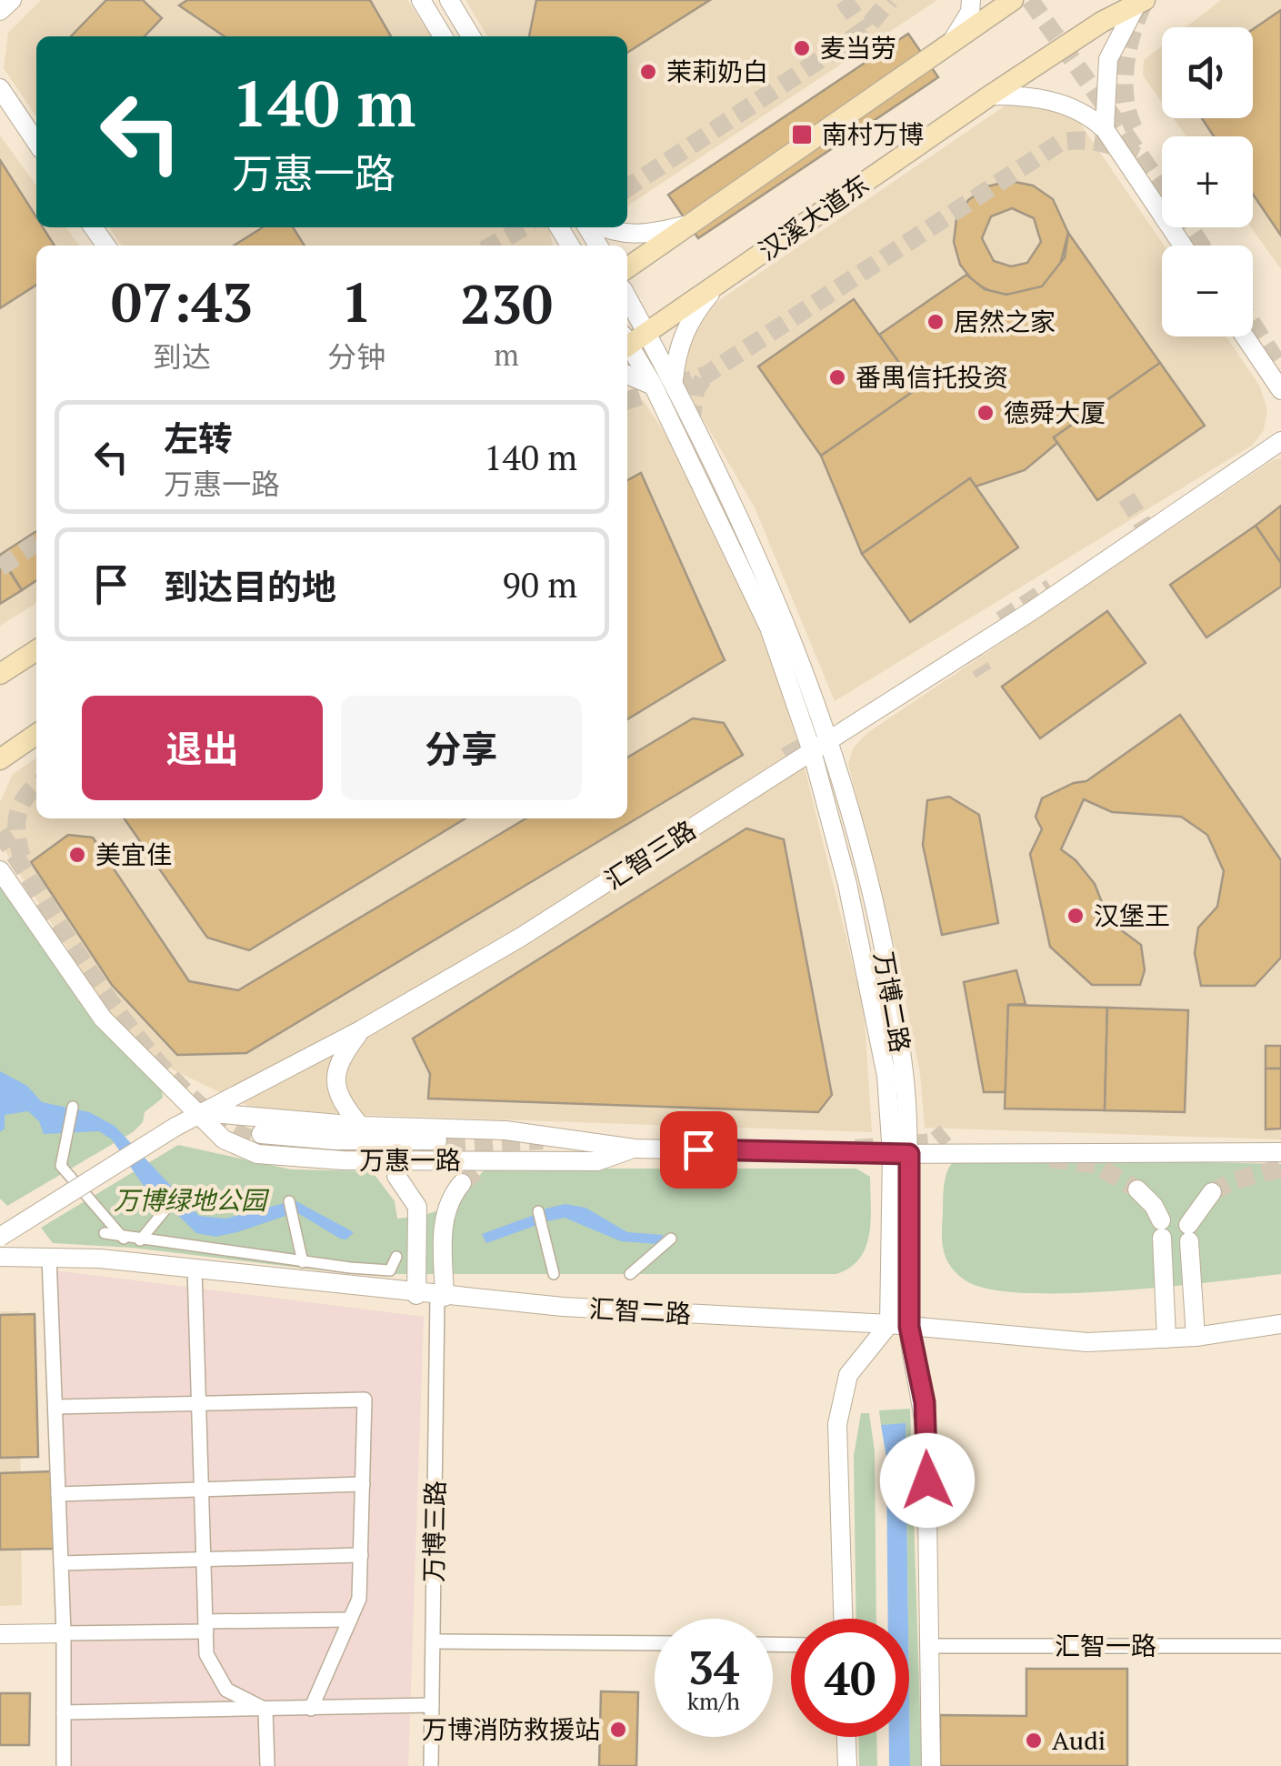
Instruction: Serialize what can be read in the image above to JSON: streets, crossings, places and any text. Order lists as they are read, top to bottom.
{
  "streets": {
    "main road": ["汉溪大道东"],
    "street": [
      "汇智三路",
      "万博二路",
      "万惠一路",
      "汇智二路",
      "万博三路",
      "汇智一路"
    ]
  },
  "crossings": [
    ["汉溪大道东", "万博二路"],
    ["汇智三路", "万博二路"],
    ["汇智三路", "万惠一路"],
    ["万博二路", "万惠一路"],
    ["万博二路", "汇智二路"],
    ["万博二路", "汇智一路"],
    ["汇智二路", "万博三路"]
  ],
  "parks": ["万博绿地公园"],
  "places": {
    "other": [
      "麦当劳",
      "茉莉奶白",
      "居然之家",
      "番禺信托投资",
      "德舜大厦",
      "美宜佳",
      "汉堡王",
      "万博消防救援站",
      "Audi"
    ],
    "transit": ["南村万博"]
  },
  "page": {
    "map_buttons": ["+", "−"],
    "turn": ["140 m", "万惠一路"],
    "eta": [
      "07:43",
      "到达",
      "1",
      "分钟",
      "230",
      "m"
    ],
    "list": [
      {
        "name": "左转",
        "note": "万惠一路",
        "value": "140 m"
      },
      {
        "name": "到达目的地",
        "value": "90 m"
      }
    ],
    "buttons": ["退出", "分享"],
    "speed": "34 km/h",
    "limit": "40"
  }
}
